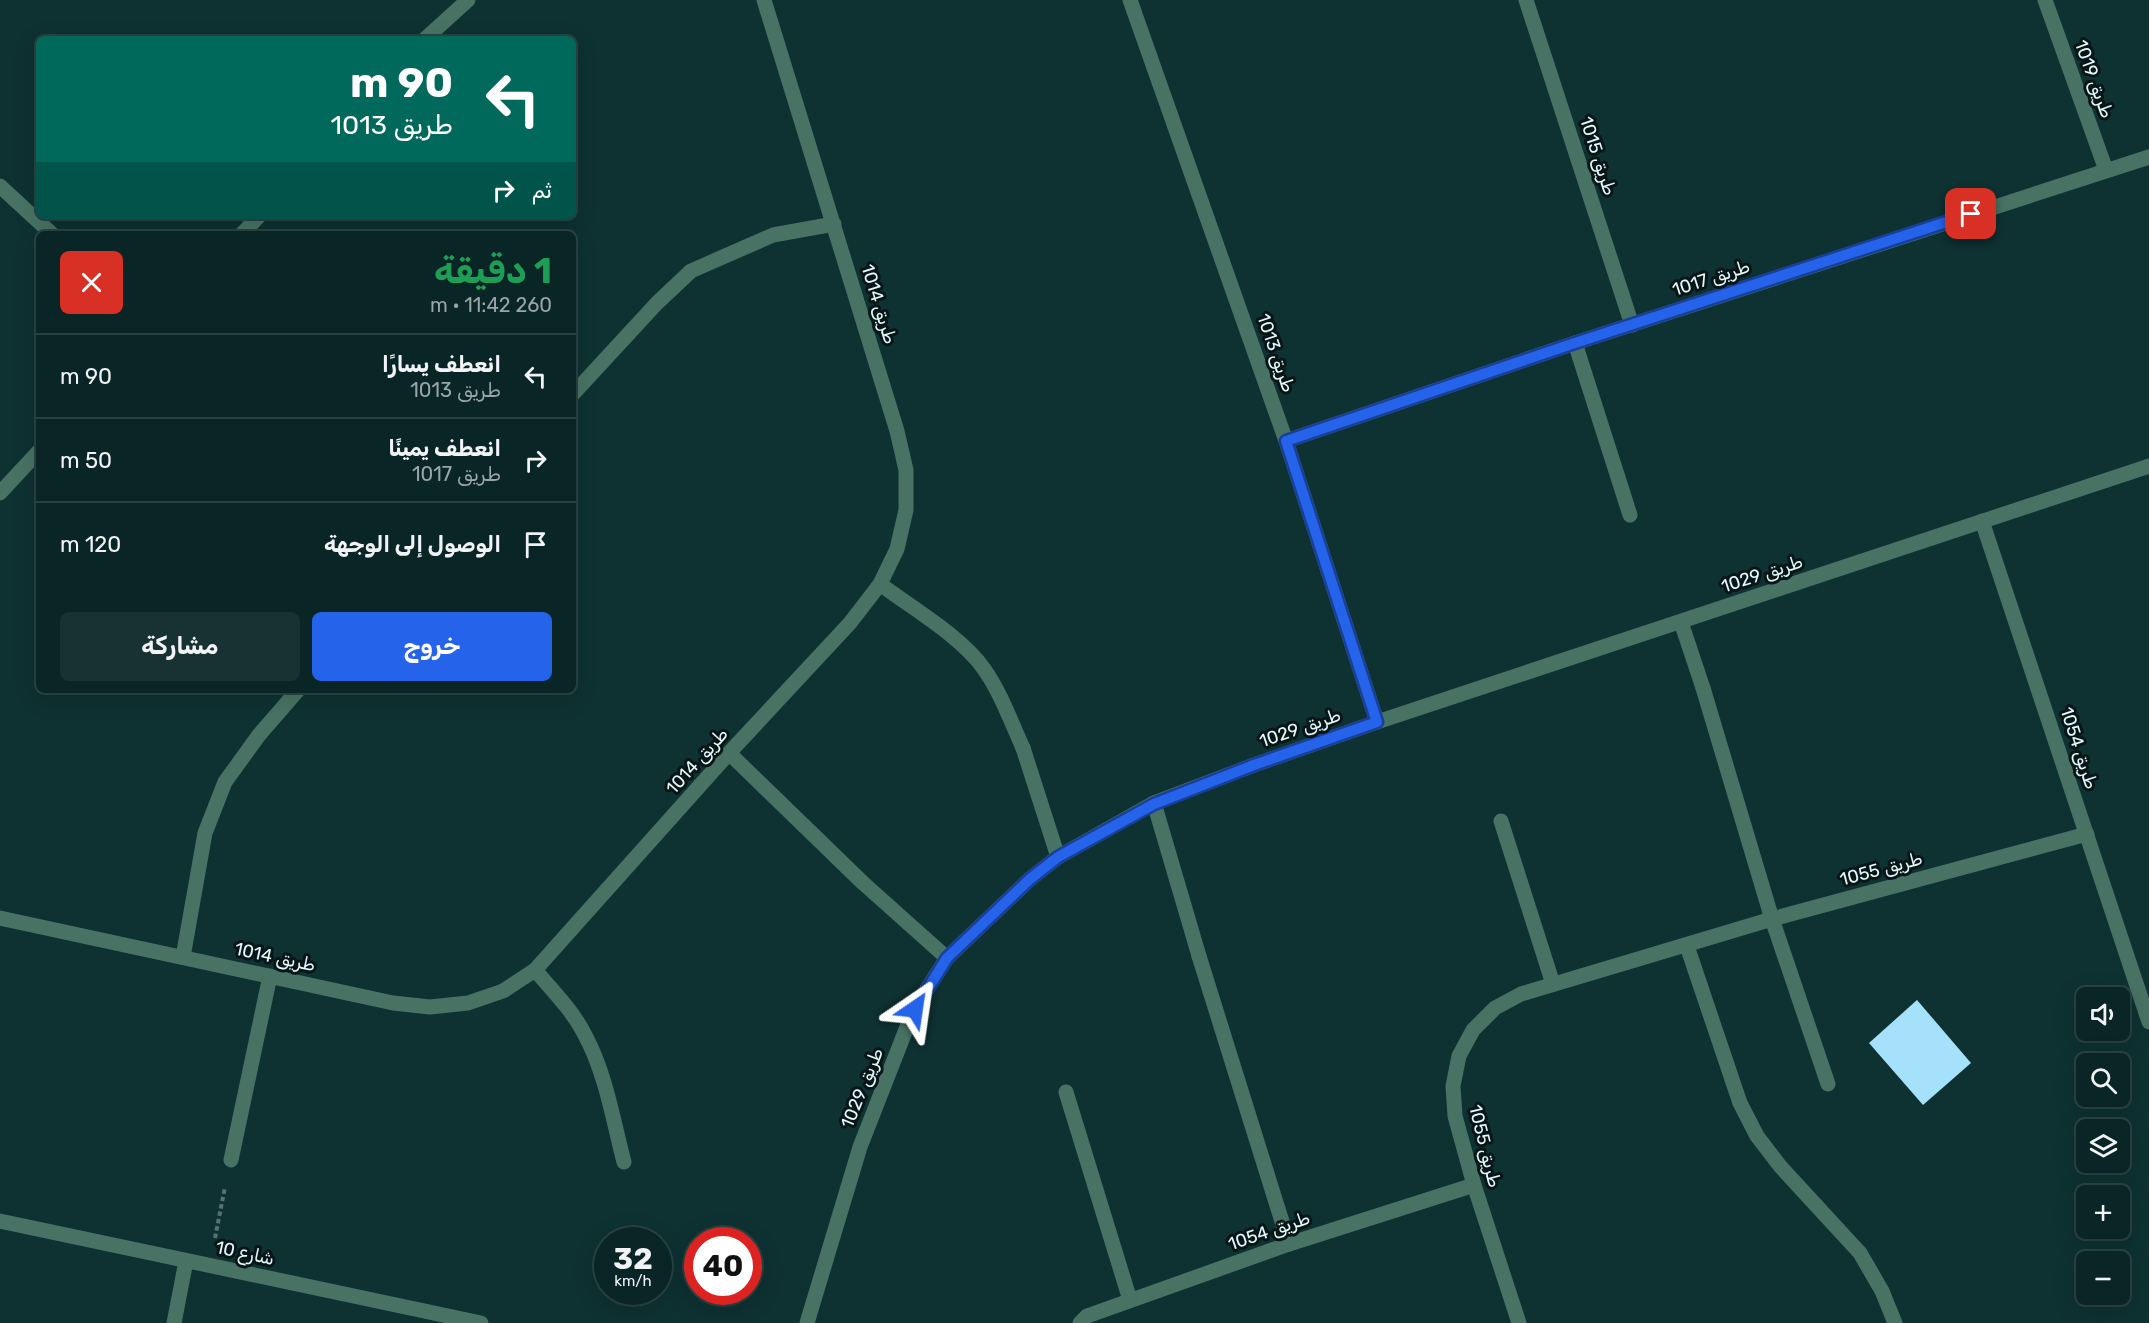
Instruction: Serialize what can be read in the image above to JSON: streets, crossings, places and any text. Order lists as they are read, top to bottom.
{
  "streets": {
    "street": [
      "طريق 1019",
      "طريق 1015",
      "طريق 1017",
      "طريق 1014",
      "طريق 1013",
      "طريق 1029",
      "طريق 1054",
      "طريق 1055",
      "شارع 10"
    ]
  },
  "crossings": [
    ["طريق 1019", "طريق 1017"],
    ["طريق 1015", "طريق 1017"],
    ["طريق 1017", "طريق 1013"],
    ["طريق 1013", "طريق 1029"],
    ["طريق 1029", "طريق 1054"],
    ["طريق 1054", "طريق 1055"]
  ],
  "page": {
    "turn": ["90 m", "طريق 1013"],
    "then": "ثم",
    "heading": ["1 دقيقة", "260 m · 11:42"],
    "list": [
      {
        "name": "انعطف يسارًا",
        "note": "طريق 1013",
        "value": "90 m"
      },
      {
        "name": "انعطف يمينًا",
        "note": "طريق 1017",
        "value": "50 m"
      },
      {
        "name": "الوصول إلى الوجهة",
        "value": "120 m"
      }
    ],
    "buttons": ["خروج", "مشاركة"],
    "map_buttons": ["+", "−"],
    "speed": "32 km/h",
    "limit": "40"
  }
}
